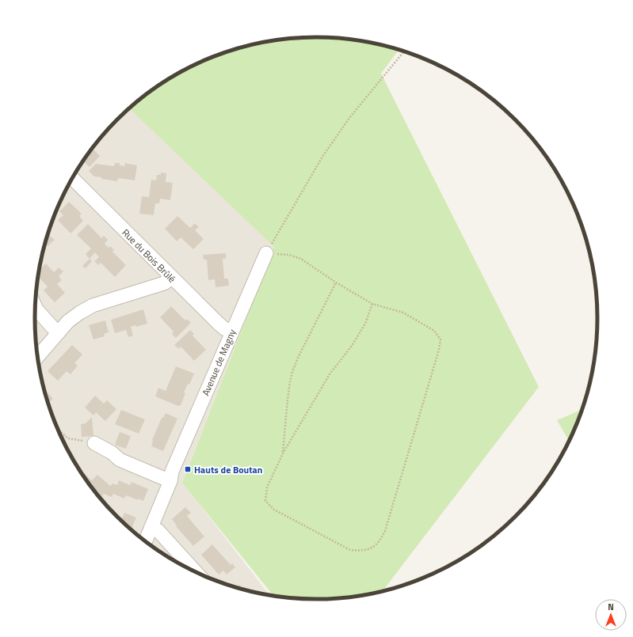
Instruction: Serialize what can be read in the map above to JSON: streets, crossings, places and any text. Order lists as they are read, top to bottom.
{
  "streets": {
    "street": ["Rue du Bois Brûlé", "Avenue de Magny"]
  },
  "crossings": [
    ["Rue du Bois Brûlé", "Avenue de Magny"]
  ],
  "places": {
    "transit": ["Hauts de Boutan"]
  },
  "north": "top"
}
